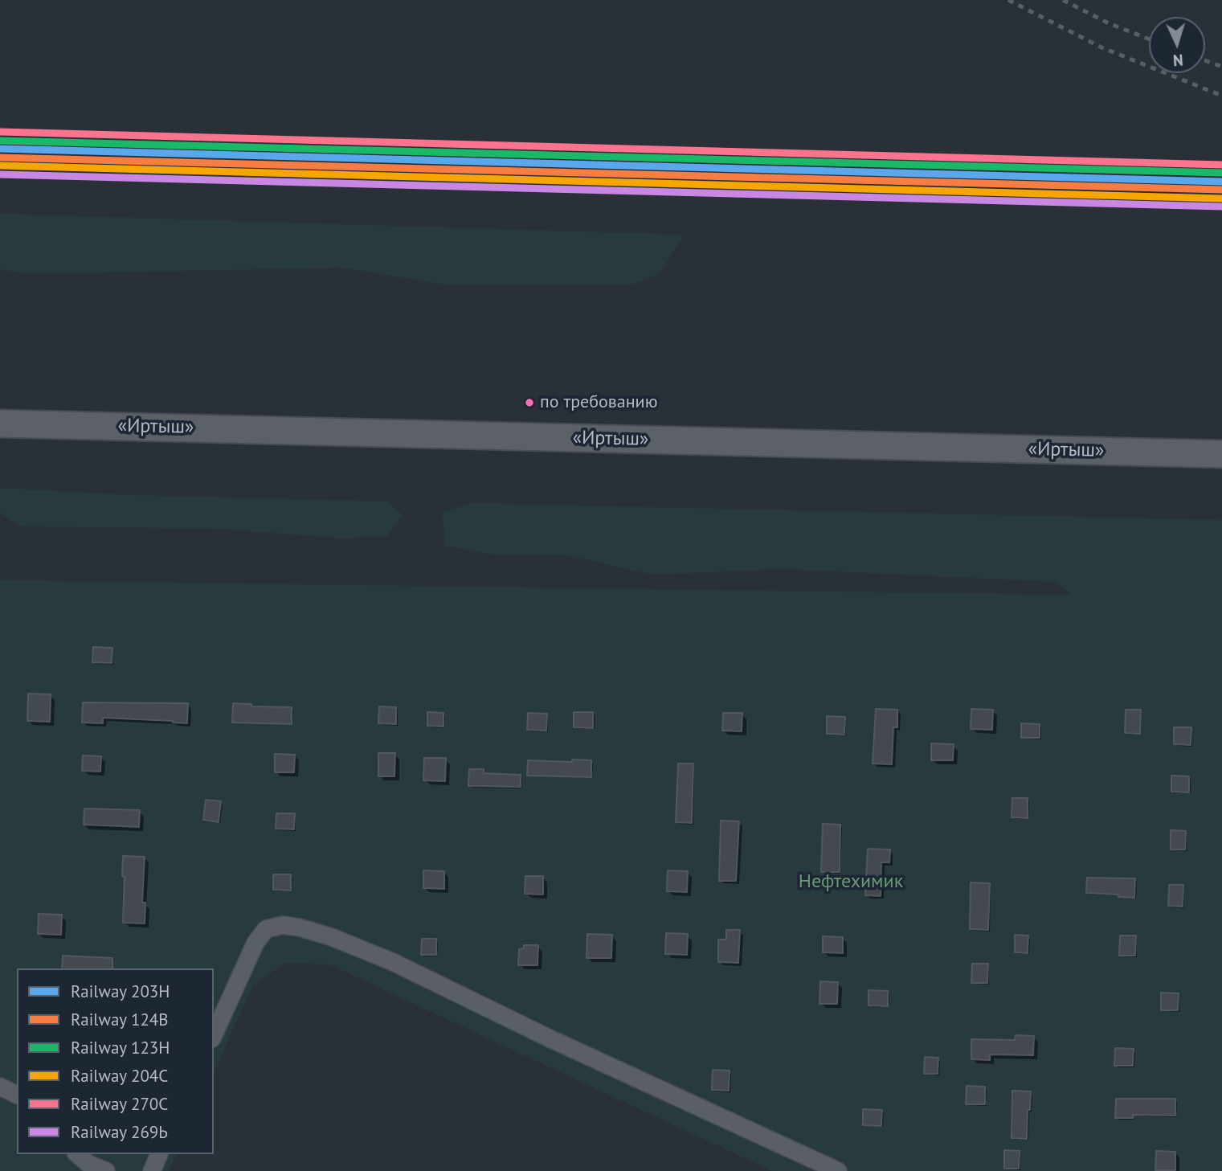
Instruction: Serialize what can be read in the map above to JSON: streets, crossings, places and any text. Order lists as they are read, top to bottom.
{
  "streets": {
    "main road": ["«Иртыш»"]
  },
  "parks": ["Нефтехимик"],
  "places": ["по требованию"],
  "lines": [
    "rail line 270С",
    "rail line 123Н",
    "rail line 203Н",
    "rail line 124В",
    "rail line 204С",
    "rail line 269Ь"
  ],
  "legend": [
    "Railway 203Н",
    "Railway 124В",
    "Railway 123Н",
    "Railway 204С",
    "Railway 270С",
    "Railway 269Ь"
  ],
  "north": "bottom"
}
